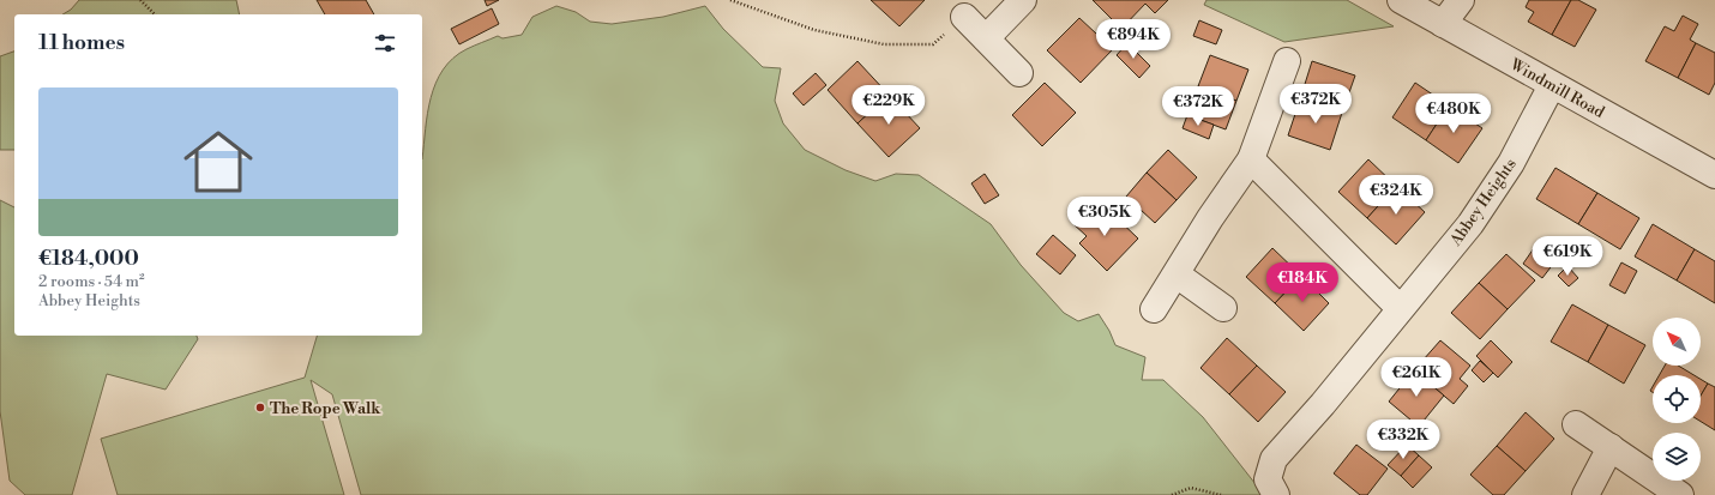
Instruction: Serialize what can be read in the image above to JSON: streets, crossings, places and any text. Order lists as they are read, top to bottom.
{
  "streets": {
    "street": ["Windmill Road", "Abbey Heights"]
  },
  "crossings": [
    ["Windmill Road", "Abbey Heights"]
  ],
  "places": ["The Rope Walk"],
  "north": "top left",
  "page": {
    "heading": "11 homes",
    "price": [
      "€894K",
      "€372K",
      "€229K",
      "€372K",
      "€480K",
      "€324K",
      "€305K",
      "€619K",
      "€184K",
      "€261K",
      "€332K"
    ],
    "list": [
      {
        "name": "€184,000",
        "note": "2 rooms · 54 m² · Abbey Heights"
      }
    ]
  }
}
